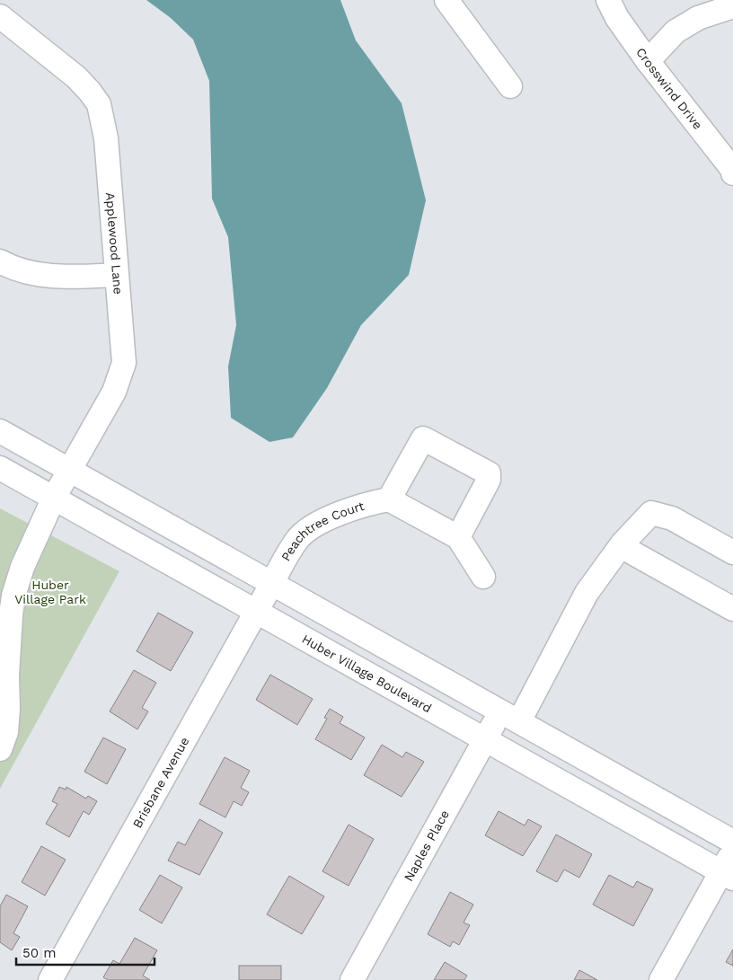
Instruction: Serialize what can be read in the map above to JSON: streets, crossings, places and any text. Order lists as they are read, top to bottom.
{
  "streets": {
    "street": [
      "Crosswind Drive",
      "Applewood Lane",
      "Peachtree Court",
      "Huber Village Boulevard",
      "Brisbane Avenue",
      "Naples Place"
    ]
  },
  "crossings": [
    ["Applewood Lane", "Huber Village Boulevard"],
    ["Peachtree Court", "Brisbane Avenue"],
    ["Huber Village Boulevard", "Brisbane Avenue"],
    ["Huber Village Boulevard", "Naples Place"]
  ],
  "parks": ["Huber Village Park"],
  "scale_bar": "50 m"
}
